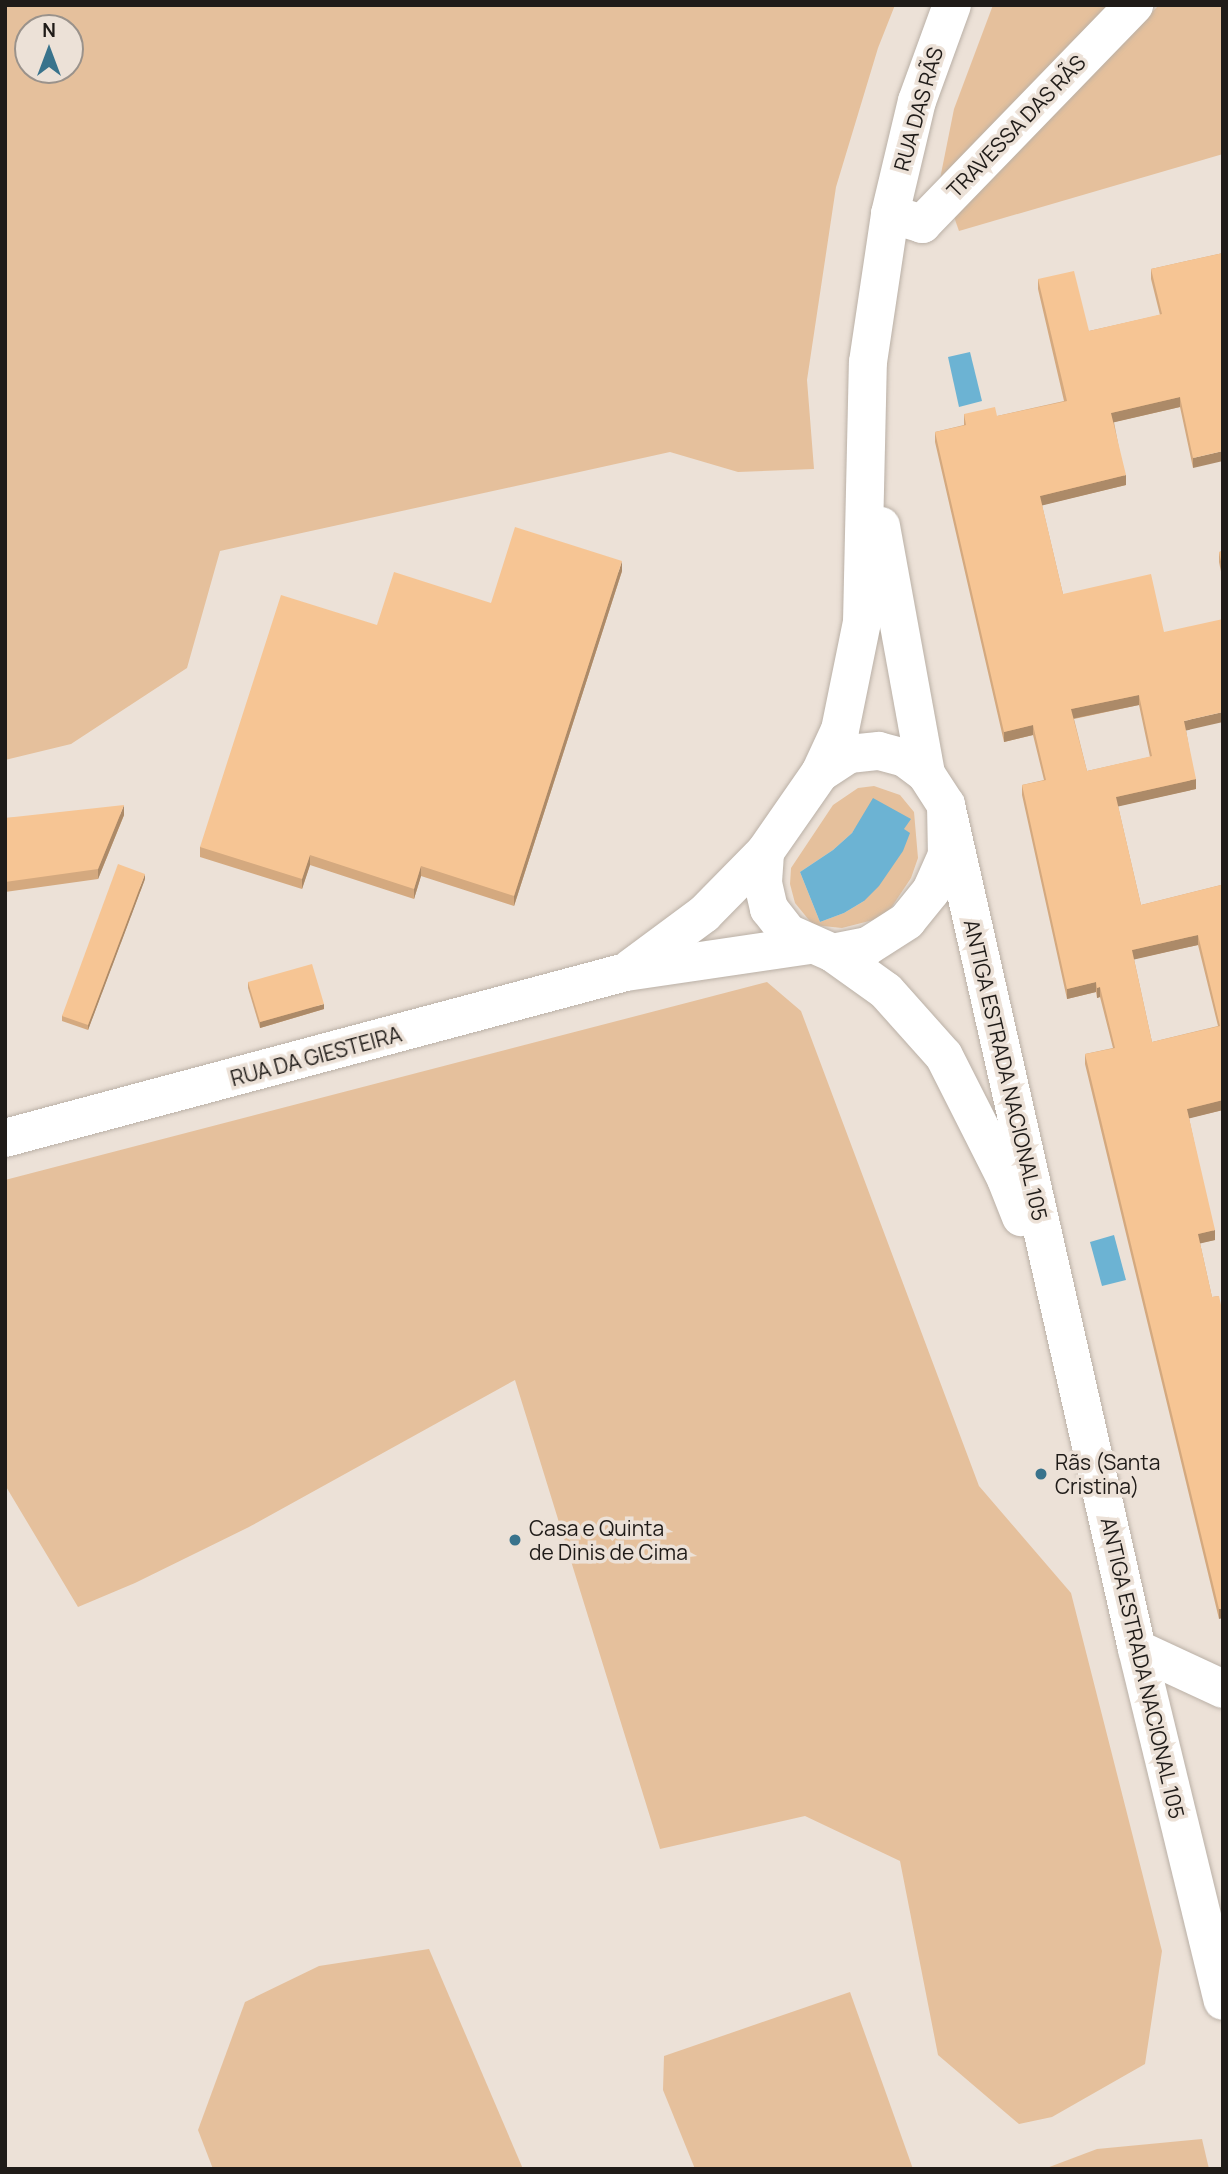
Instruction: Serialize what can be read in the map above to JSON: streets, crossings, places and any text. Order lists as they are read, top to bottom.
{
  "streets": {
    "main road": [
      "RUA DAS RÃS",
      "TRAVESSA DAS RÃS",
      "RUA DA GIESTEIRA",
      "ANTIGA ESTRADA NACIONAL 105"
    ]
  },
  "crossings": [
    ["RUA DAS RÃS", "TRAVESSA DAS RÃS"],
    ["RUA DA GIESTEIRA", "ANTIGA ESTRADA NACIONAL 105"]
  ],
  "places": ["Rãs (Santa Cristina)", "Casa e Quinta de Dinis de Cima"],
  "north": "top"
}
